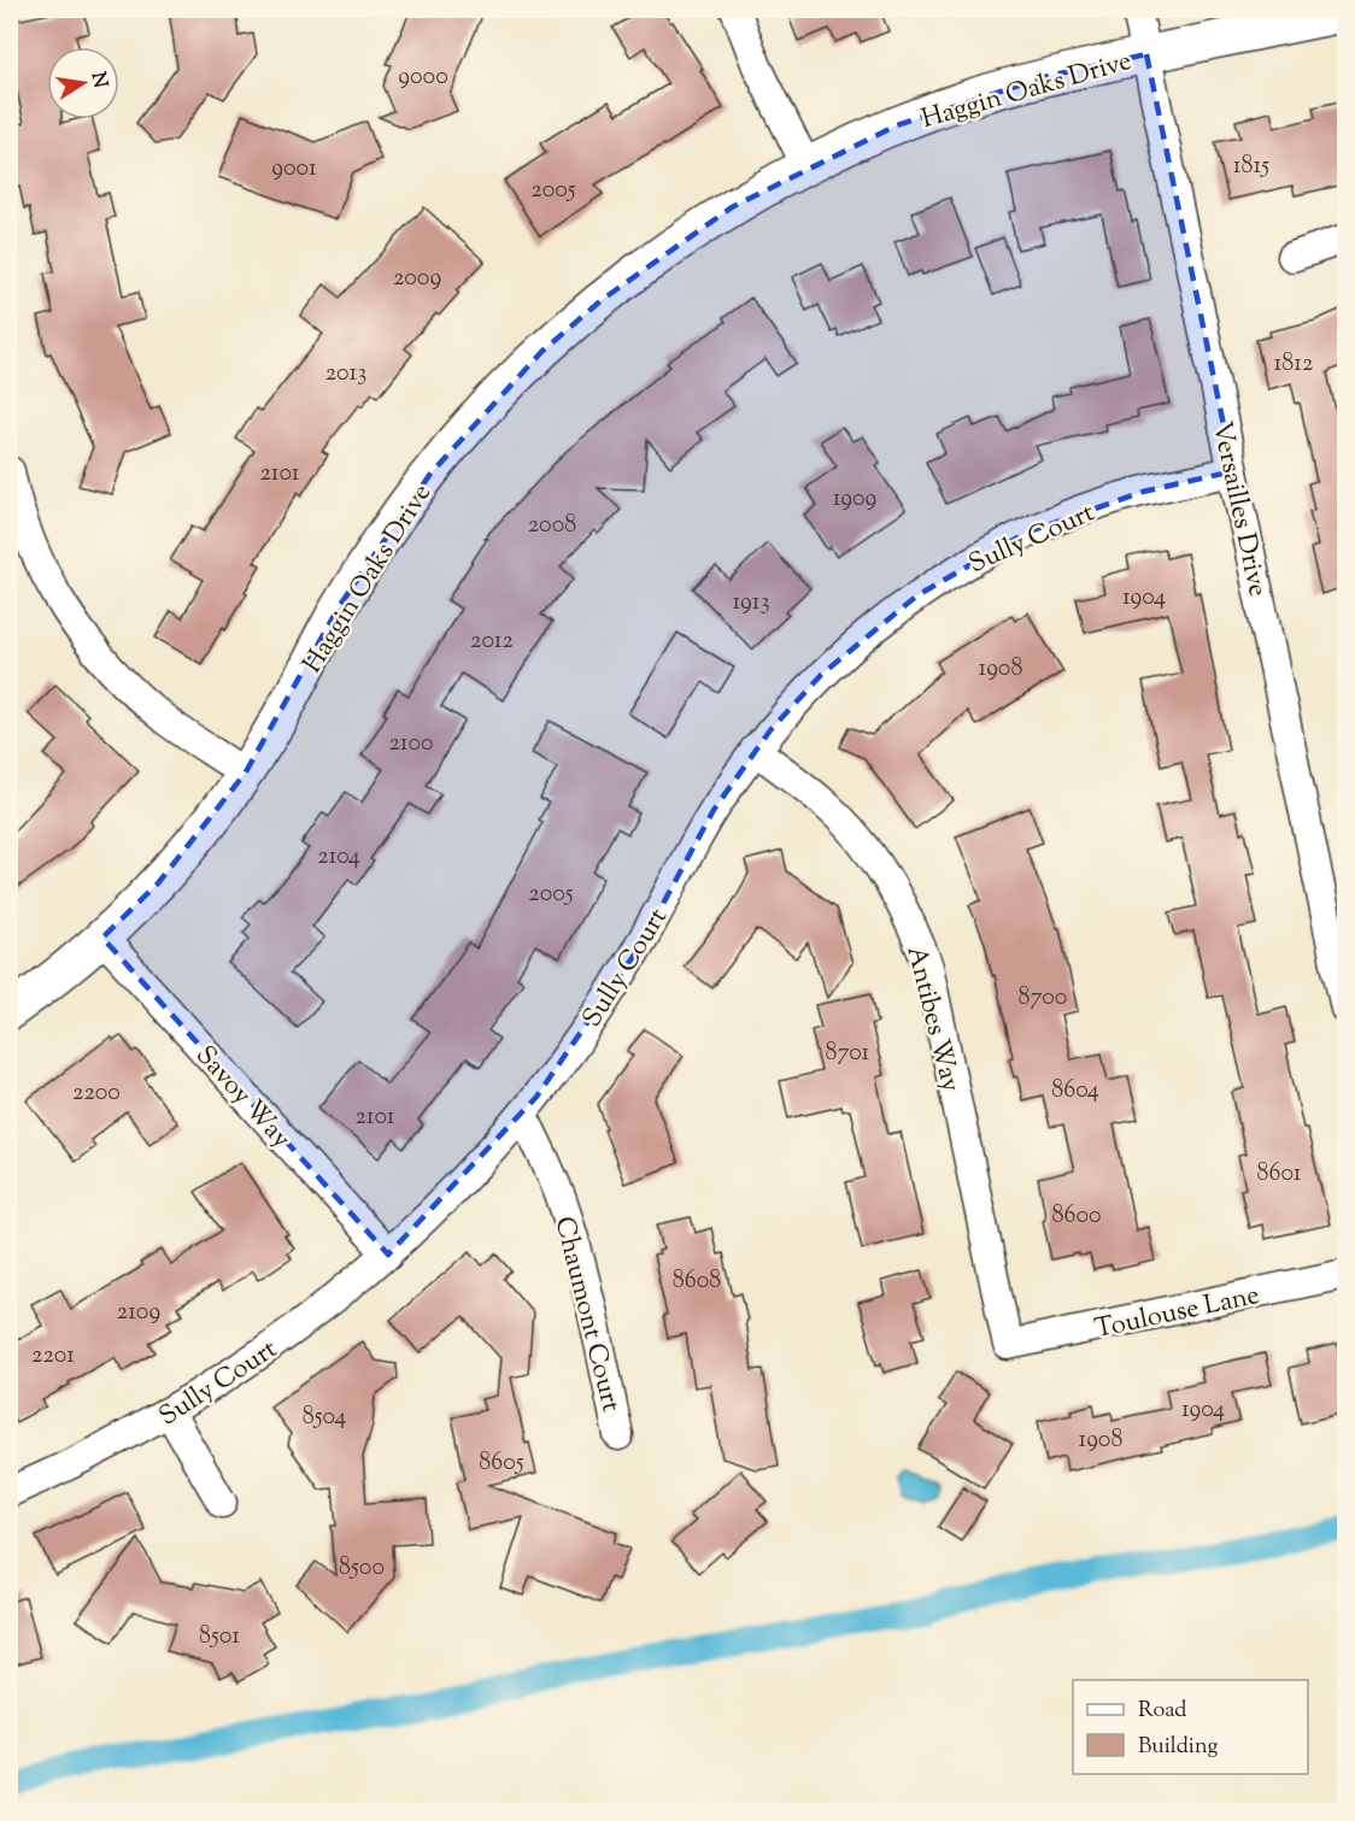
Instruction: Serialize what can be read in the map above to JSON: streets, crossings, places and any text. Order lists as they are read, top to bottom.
{
  "streets": {
    "street": [
      "Haggin Oaks Drive",
      "Versailles Drive",
      "Sully Court",
      "Antibes Way",
      "Savoy Way",
      "Toulouse Lane",
      "Chaumont Court"
    ]
  },
  "crossings": [
    ["Haggin Oaks Drive", "Versailles Drive"],
    ["Haggin Oaks Drive", "Savoy Way"],
    ["Versailles Drive", "Sully Court"],
    ["Sully Court", "Antibes Way"],
    ["Sully Court", "Savoy Way"],
    ["Sully Court", "Chaumont Court"],
    ["Antibes Way", "Toulouse Lane"]
  ],
  "house_numbers": [
    "9000",
    "1815",
    "9001",
    "2005",
    "2009",
    "1812",
    "2013",
    "2101",
    "1909",
    "2008",
    "1904",
    "1913",
    "2012",
    "1908",
    "2100",
    "2104",
    "2005",
    "8700",
    "8701",
    "8604",
    "2200",
    "2101",
    "8601",
    "8600",
    "8608",
    "2109",
    "2201",
    "1904",
    "8504",
    "1908",
    "8605",
    "8500",
    "8501"
  ],
  "legend": ["Road", "Building"],
  "north": "right"
}
